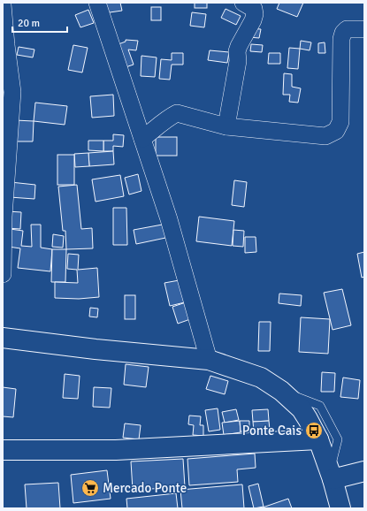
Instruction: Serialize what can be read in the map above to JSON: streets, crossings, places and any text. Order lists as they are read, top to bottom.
{
  "places": {
    "bus stop": ["Ponte Cais"],
    "supermarket": ["Mercado Ponte"]
  },
  "scale_bar": "20 m"
}
